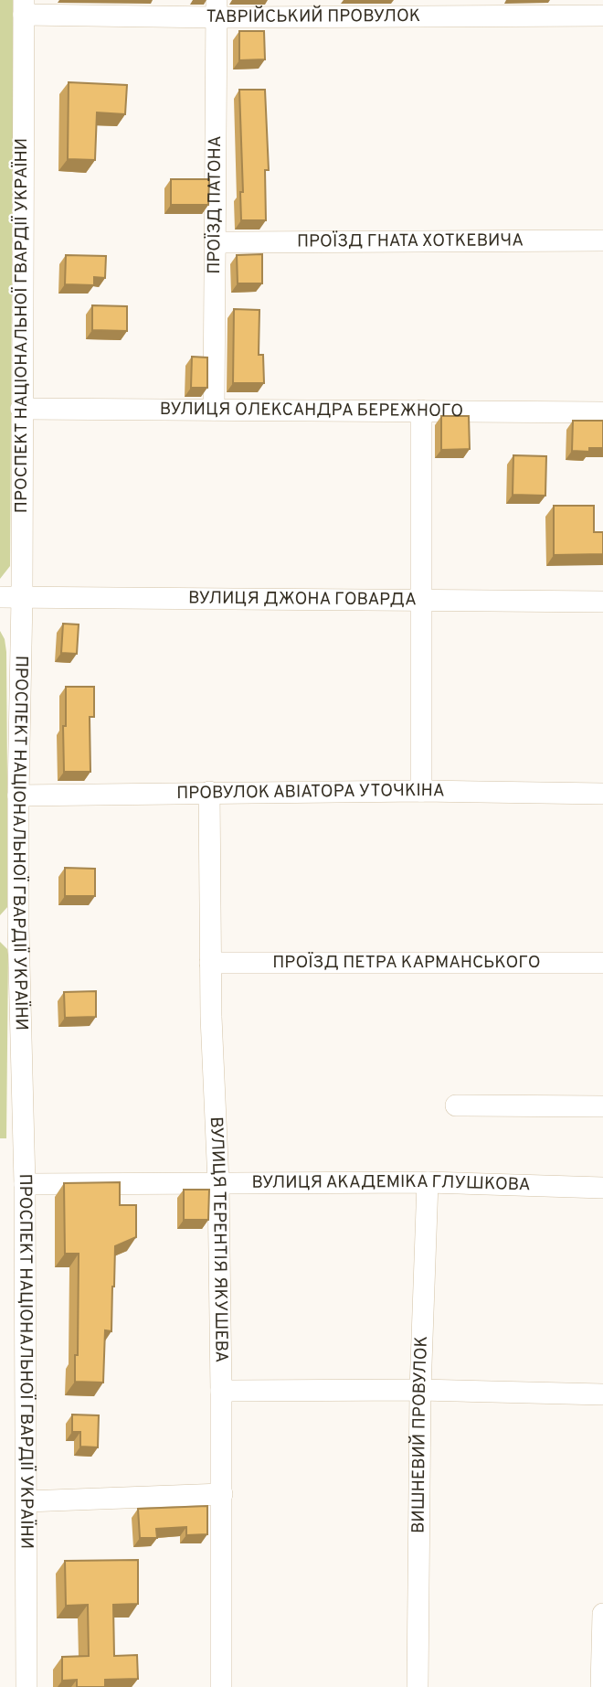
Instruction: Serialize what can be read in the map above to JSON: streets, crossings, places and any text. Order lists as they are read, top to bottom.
{
  "streets": {
    "street": [
      "ТАВРІЙСЬКИЙ ПРОВУЛОК",
      "ПРОЇЗД ПАТОНА",
      "ПРОЇЗД ГНАТА ХОТКЕВИЧА",
      "ПРОСПЕКТ НАЦІОНАЛЬНОЇ ГВАРДІЇ УКРАЇНИ",
      "ВУЛИЦЯ ОЛЕКСАНДРА БЕРЕЖНОГО",
      "ВУЛИЦЯ ДЖОНА ГОВАРДА",
      "ПРОВУЛОК АВІАТОРА УТОЧКІНА",
      "ПРОЇЗД ПЕТРА КАРМАНСЬКОГО",
      "ВУЛИЦЯ АКАДЕМІКА ГЛУШКОВА",
      "ВУЛИЦЯ ТЕРЕНТІЯ ЯКУШЕВА",
      "ВИШНЕВИЙ ПРОВУЛОК"
    ]
  },
  "crossings": [
    ["ТАВРІЙСЬКИЙ ПРОВУЛОК", "ПРОЇЗД ПАТОНА"],
    ["ТАВРІЙСЬКИЙ ПРОВУЛОК", "ПРОСПЕКТ НАЦІОНАЛЬНОЇ ГВАРДІЇ УКРАЇНИ"],
    ["ПРОЇЗД ПАТОНА", "ПРОЇЗД ГНАТА ХОТКЕВИЧА"],
    ["ПРОЇЗД ПАТОНА", "ВУЛИЦЯ ОЛЕКСАНДРА БЕРЕЖНОГО"],
    ["ПРОСПЕКТ НАЦІОНАЛЬНОЇ ГВАРДІЇ УКРАЇНИ", "ВУЛИЦЯ ОЛЕКСАНДРА БЕРЕЖНОГО"],
    ["ПРОСПЕКТ НАЦІОНАЛЬНОЇ ГВАРДІЇ УКРАЇНИ", "ВУЛИЦЯ ДЖОНА ГОВАРДА"],
    ["ПРОСПЕКТ НАЦІОНАЛЬНОЇ ГВАРДІЇ УКРАЇНИ", "ПРОВУЛОК АВІАТОРА УТОЧКІНА"],
    ["ПРОСПЕКТ НАЦІОНАЛЬНОЇ ГВАРДІЇ УКРАЇНИ", "ВУЛИЦЯ АКАДЕМІКА ГЛУШКОВА"],
    ["ПРОВУЛОК АВІАТОРА УТОЧКІНА", "ВУЛИЦЯ ТЕРЕНТІЯ ЯКУШЕВА"],
    ["ПРОЇЗД ПЕТРА КАРМАНСЬКОГО", "ВУЛИЦЯ ТЕРЕНТІЯ ЯКУШЕВА"],
    ["ВУЛИЦЯ АКАДЕМІКА ГЛУШКОВА", "ВУЛИЦЯ ТЕРЕНТІЯ ЯКУШЕВА"],
    ["ВУЛИЦЯ АКАДЕМІКА ГЛУШКОВА", "ВИШНЕВИЙ ПРОВУЛОК"]
  ]
}
